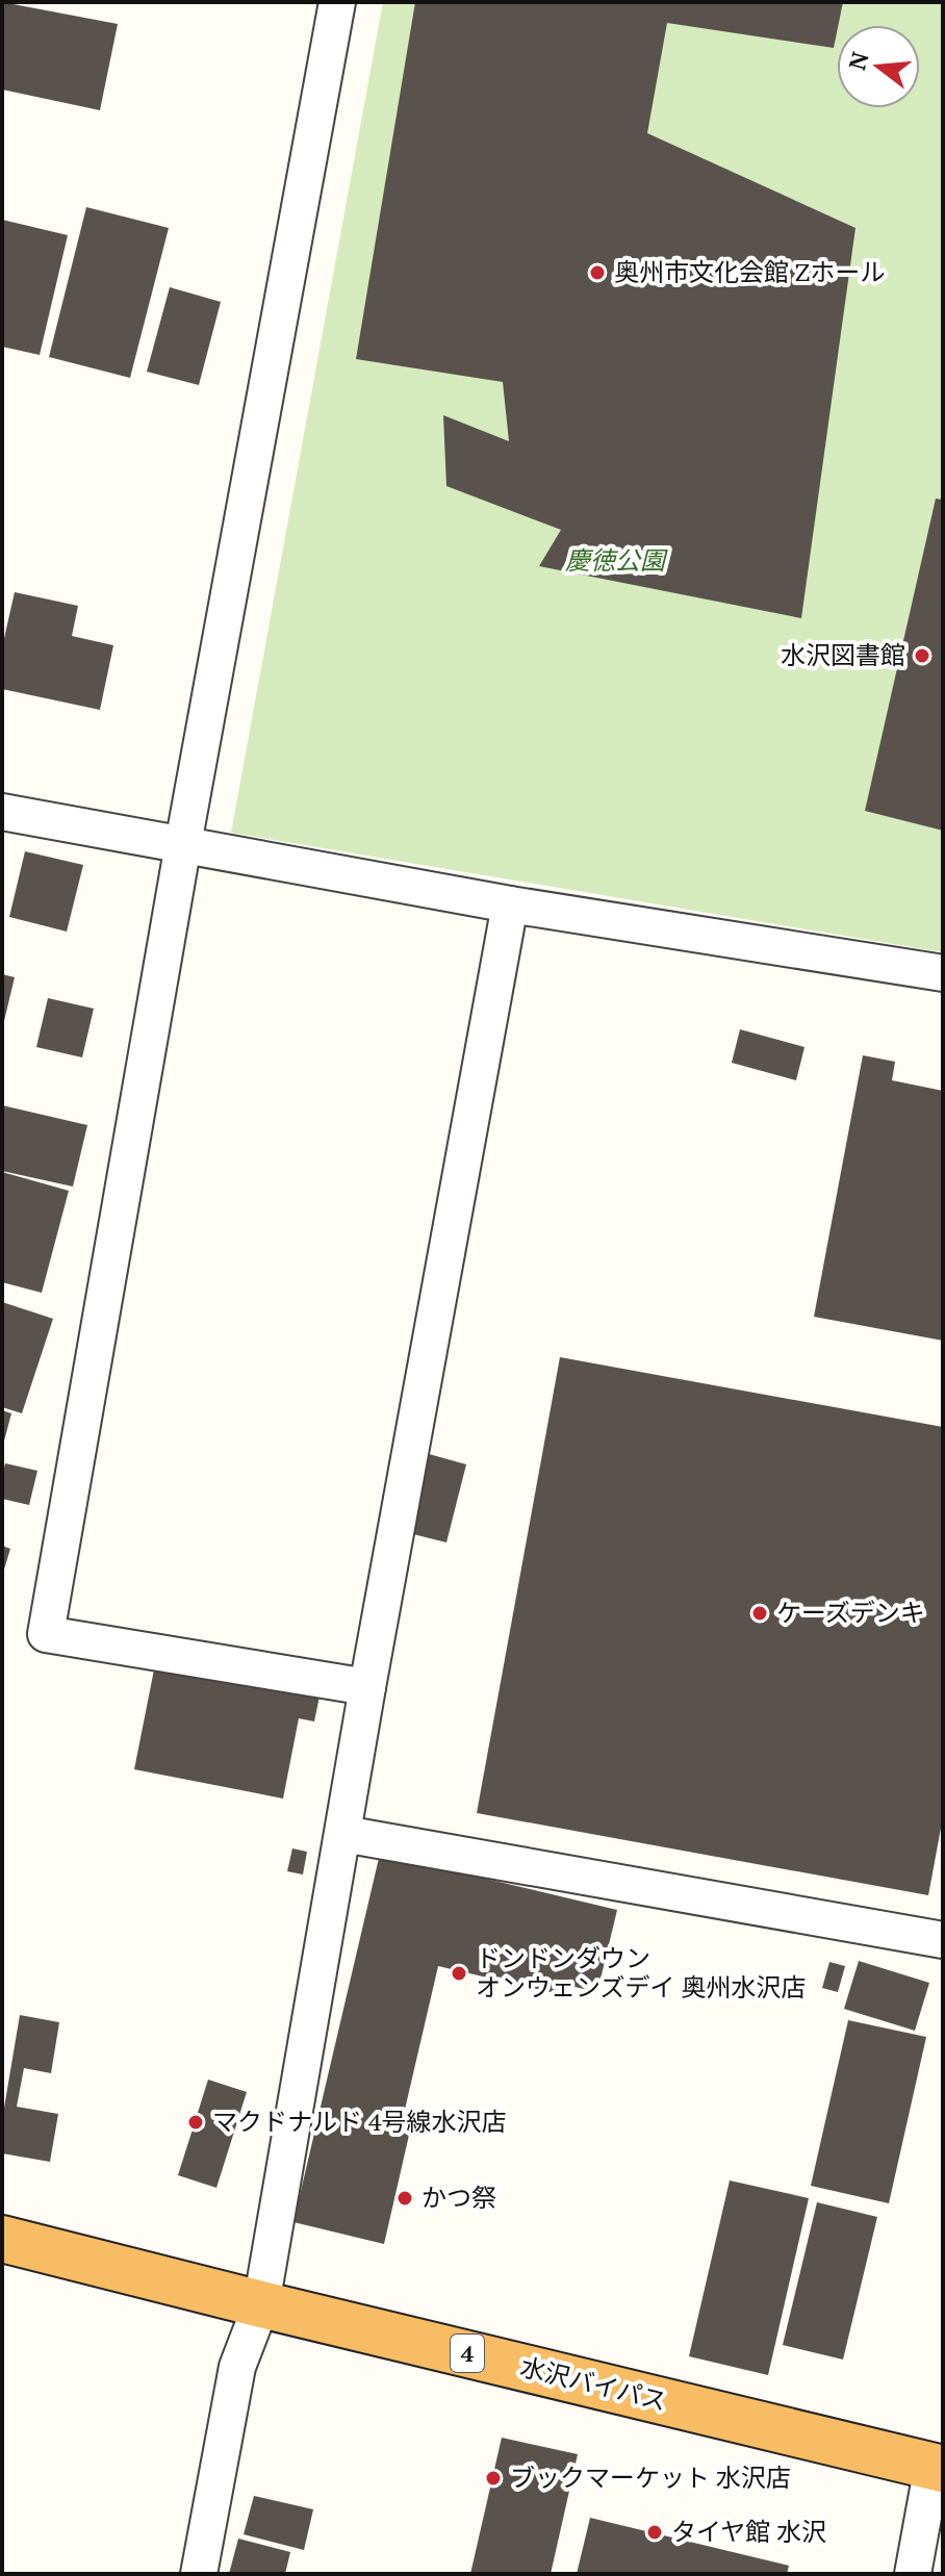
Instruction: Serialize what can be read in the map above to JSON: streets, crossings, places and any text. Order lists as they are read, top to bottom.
{
  "streets": {
    "highway": ["4", "水沢バイパス"]
  },
  "parks": ["慶徳公園"],
  "places": [
    "奥州市文化会館 Zホール",
    "水沢図書館",
    "ケーズデンキ",
    "ドンドンダウン オンウェンズデイ 奥州水沢店",
    "マクドナルド 4号線水沢店",
    "かつ祭",
    "ブックマーケット 水沢店",
    "タイヤ館 水沢"
  ],
  "north": "left"
}
